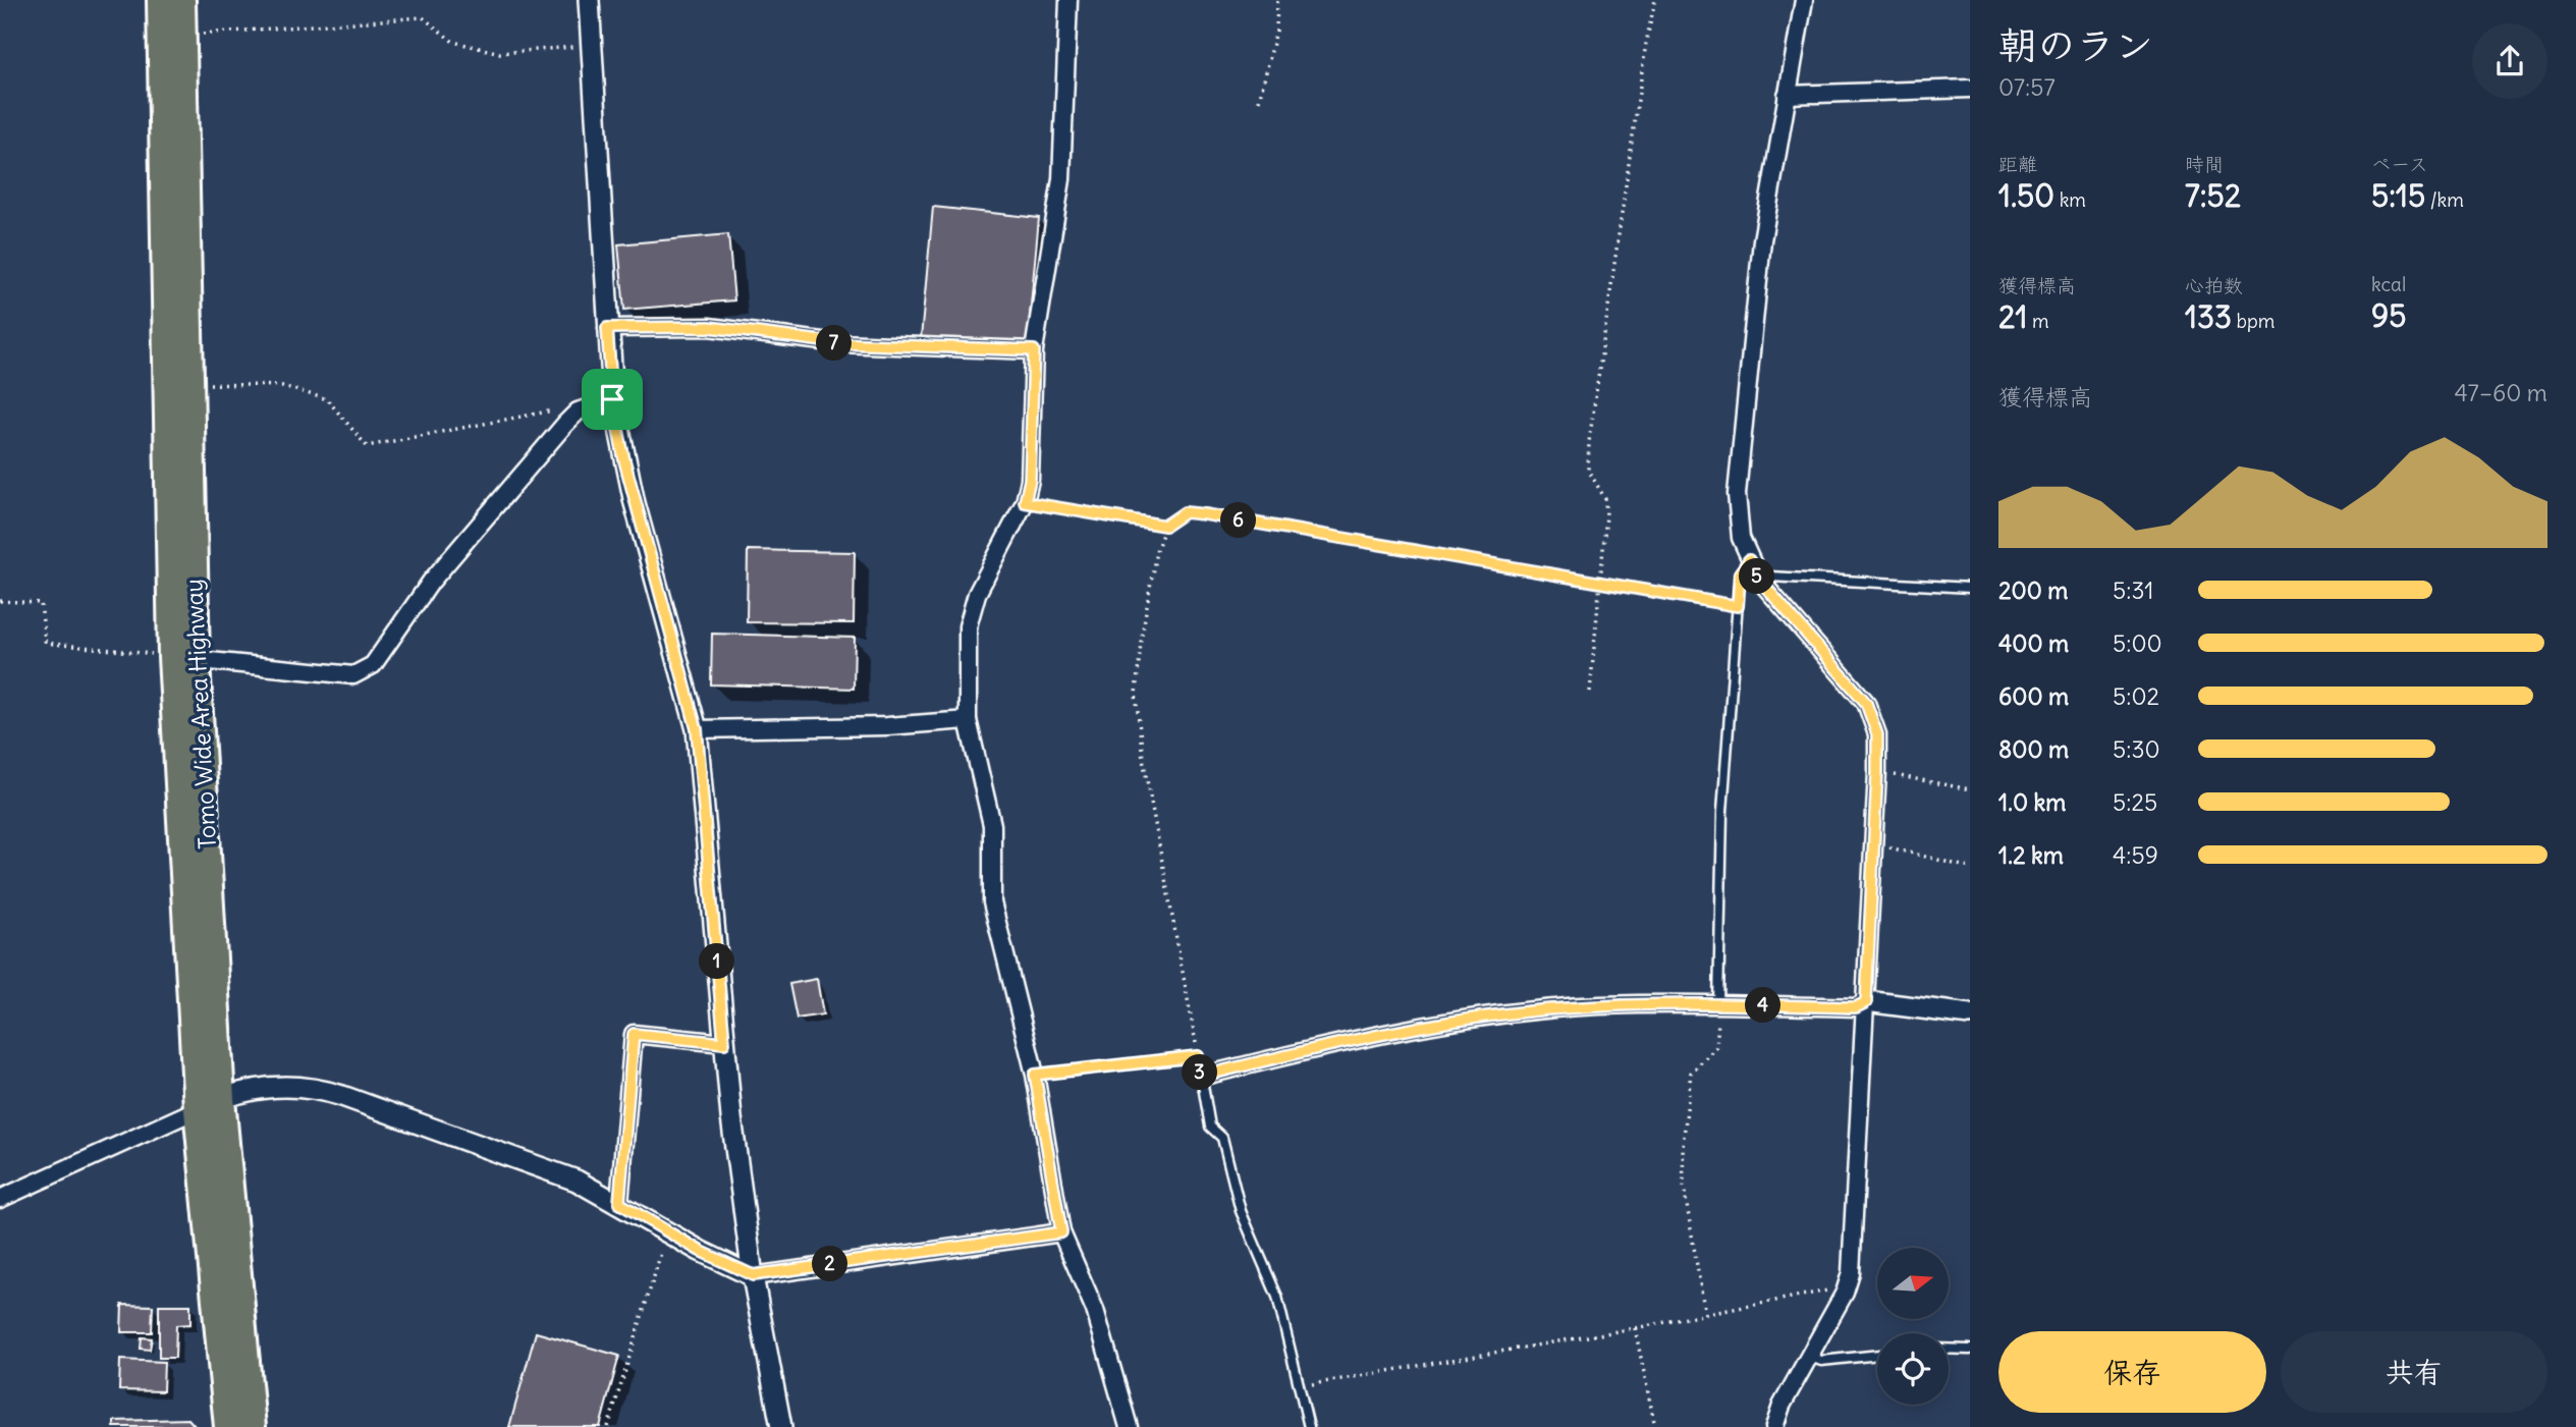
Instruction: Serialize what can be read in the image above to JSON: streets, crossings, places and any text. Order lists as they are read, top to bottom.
{
  "streets": {
    "highway": ["Tomo Wide Area Highway"]
  },
  "north": "right",
  "page": {
    "heading": ["朝のラン", "07:57"],
    "stats": [
      ["距離", "1.50 km"],
      ["時間", "7:52"],
      ["ペース", "5:15 /km"],
      ["獲得標高", "21 m"],
      ["心拍数", "133 bpm"],
      ["kcal", "95"]
    ],
    "pins": [
      "7",
      "6",
      "5",
      "1",
      "4",
      "3",
      "2"
    ],
    "chart": ["獲得標高", "47–60 m"],
    "list": [
      {
        "name": "200 m",
        "note": "5:31"
      },
      {
        "name": "400 m",
        "note": "5:00"
      },
      {
        "name": "600 m",
        "note": "5:02"
      },
      {
        "name": "800 m",
        "note": "5:30"
      },
      {
        "name": "1.0 km",
        "note": "5:25"
      },
      {
        "name": "1.2 km",
        "note": "4:59"
      }
    ],
    "buttons": ["保存", "共有"]
  }
}
